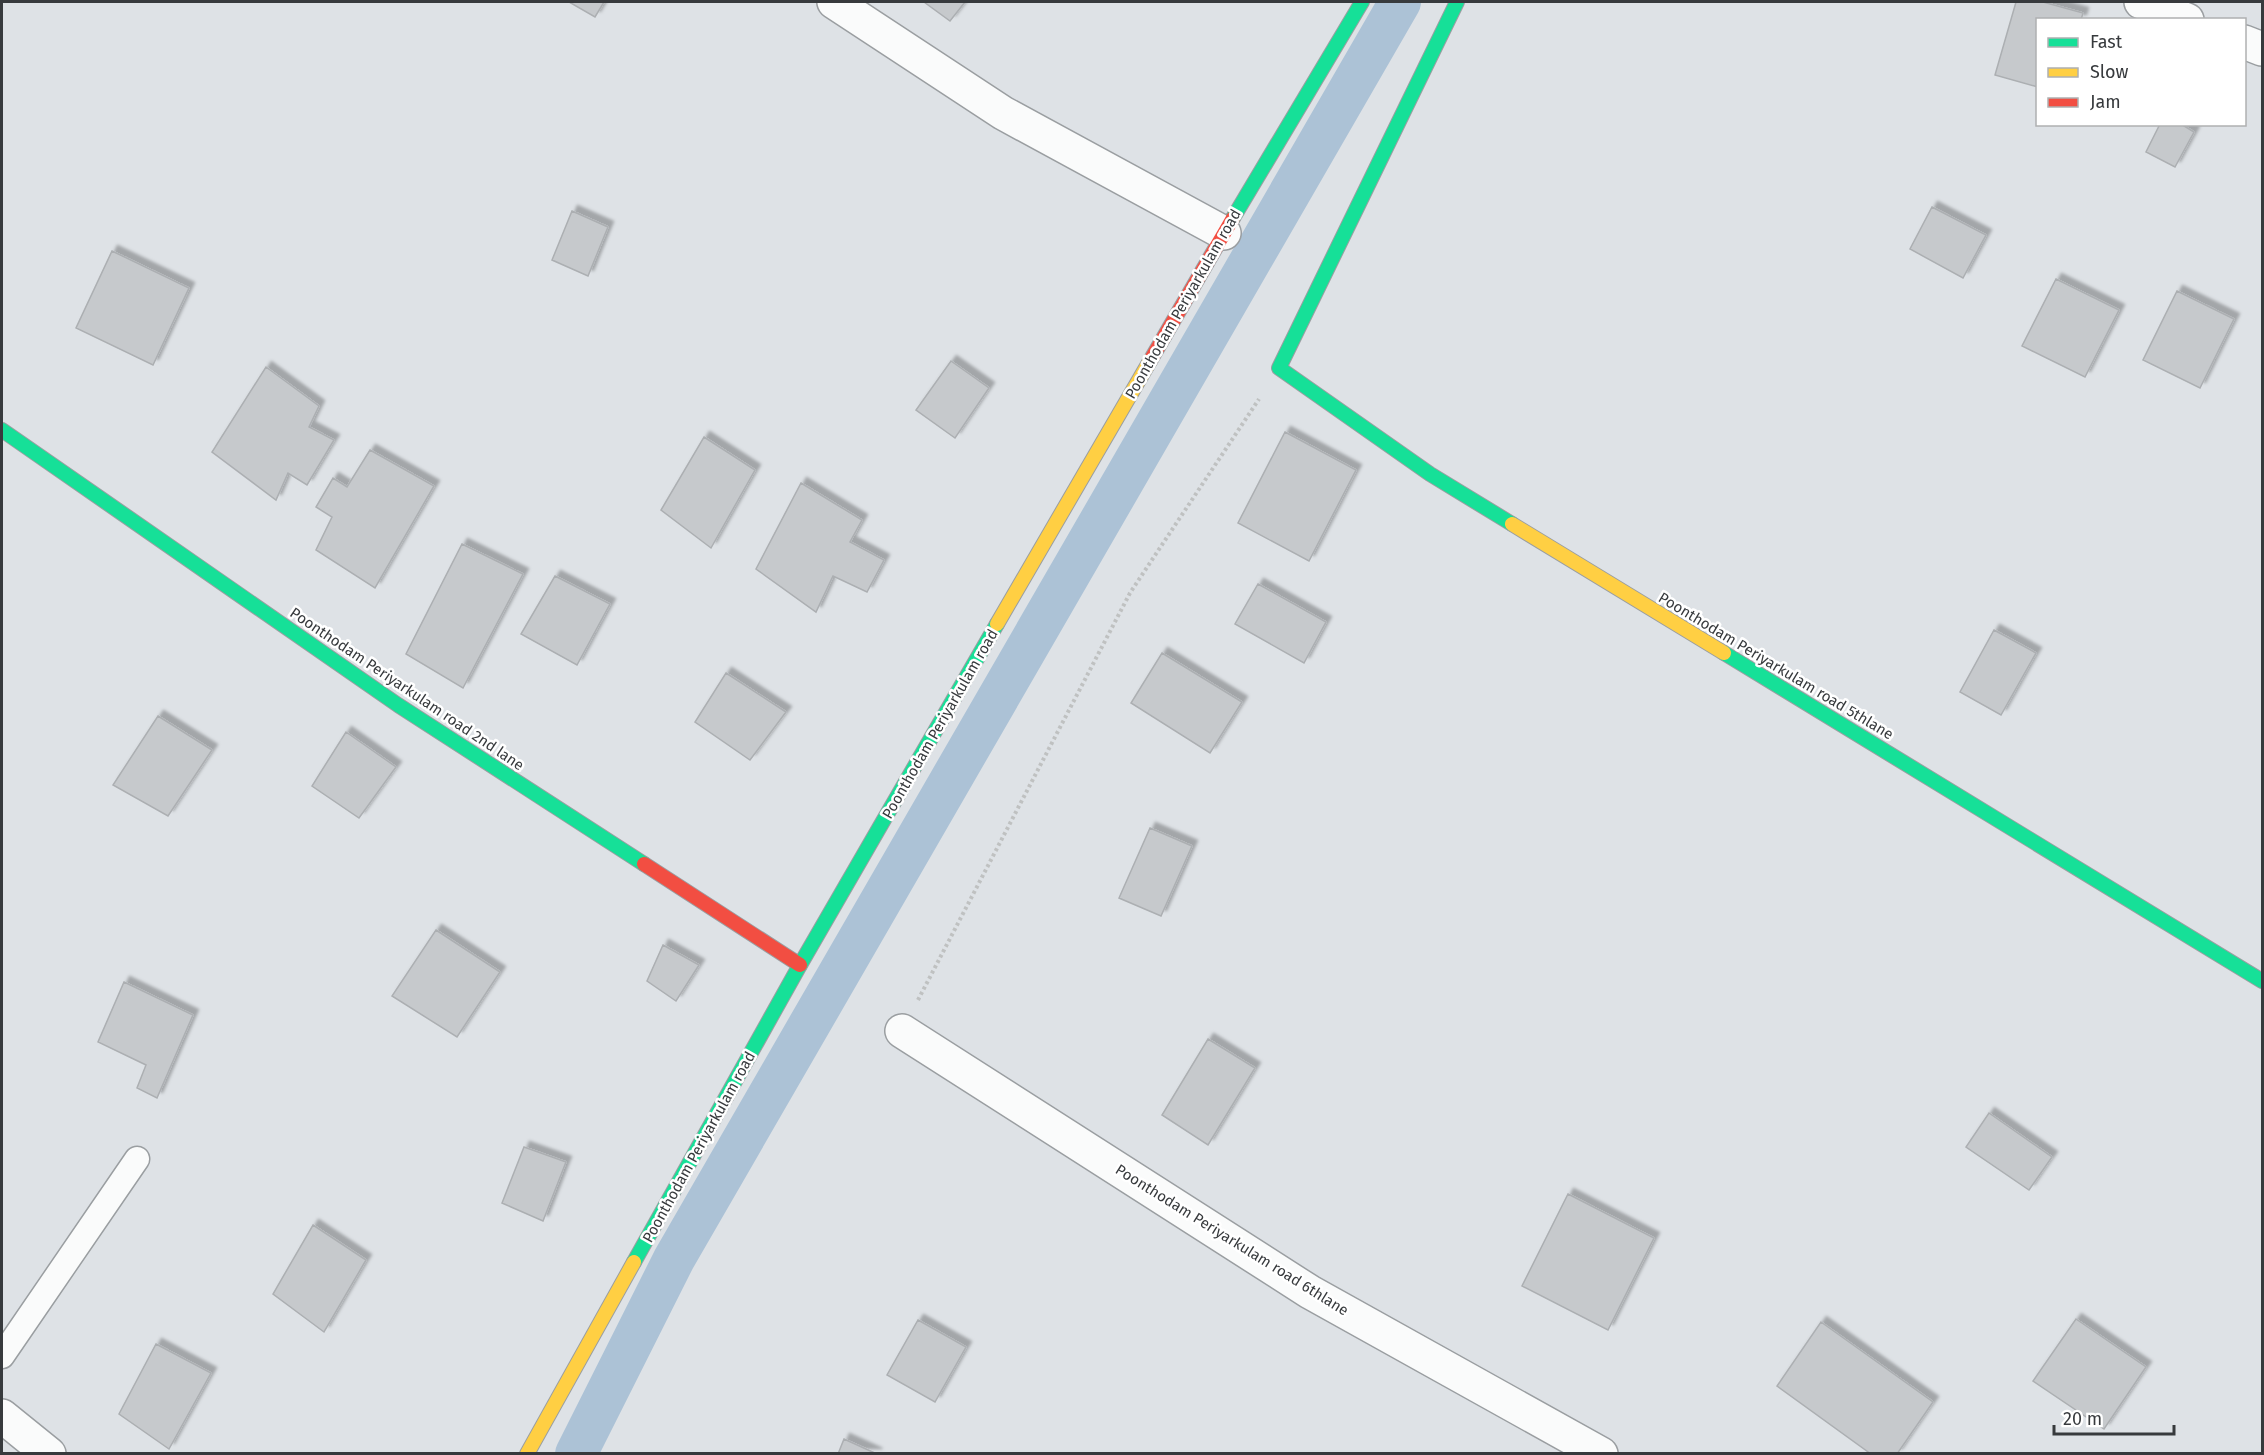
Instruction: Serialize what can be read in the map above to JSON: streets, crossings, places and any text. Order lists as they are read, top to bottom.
{
  "streets": {
    "street": [
      "Poonthodam Periyarkulam road",
      "Poonthodam Periyarkulam road 5thlane",
      "Poonthodam Periyarkulam road 2nd lane",
      "Poonthodam Periyarkulam road 6thlane"
    ]
  },
  "crossings": [
    ["Poonthodam Periyarkulam road", "Poonthodam Periyarkulam road 2nd lane"]
  ],
  "legend": ["Fast", "Slow", "Jam"],
  "scale_bar": "20 m"
}
